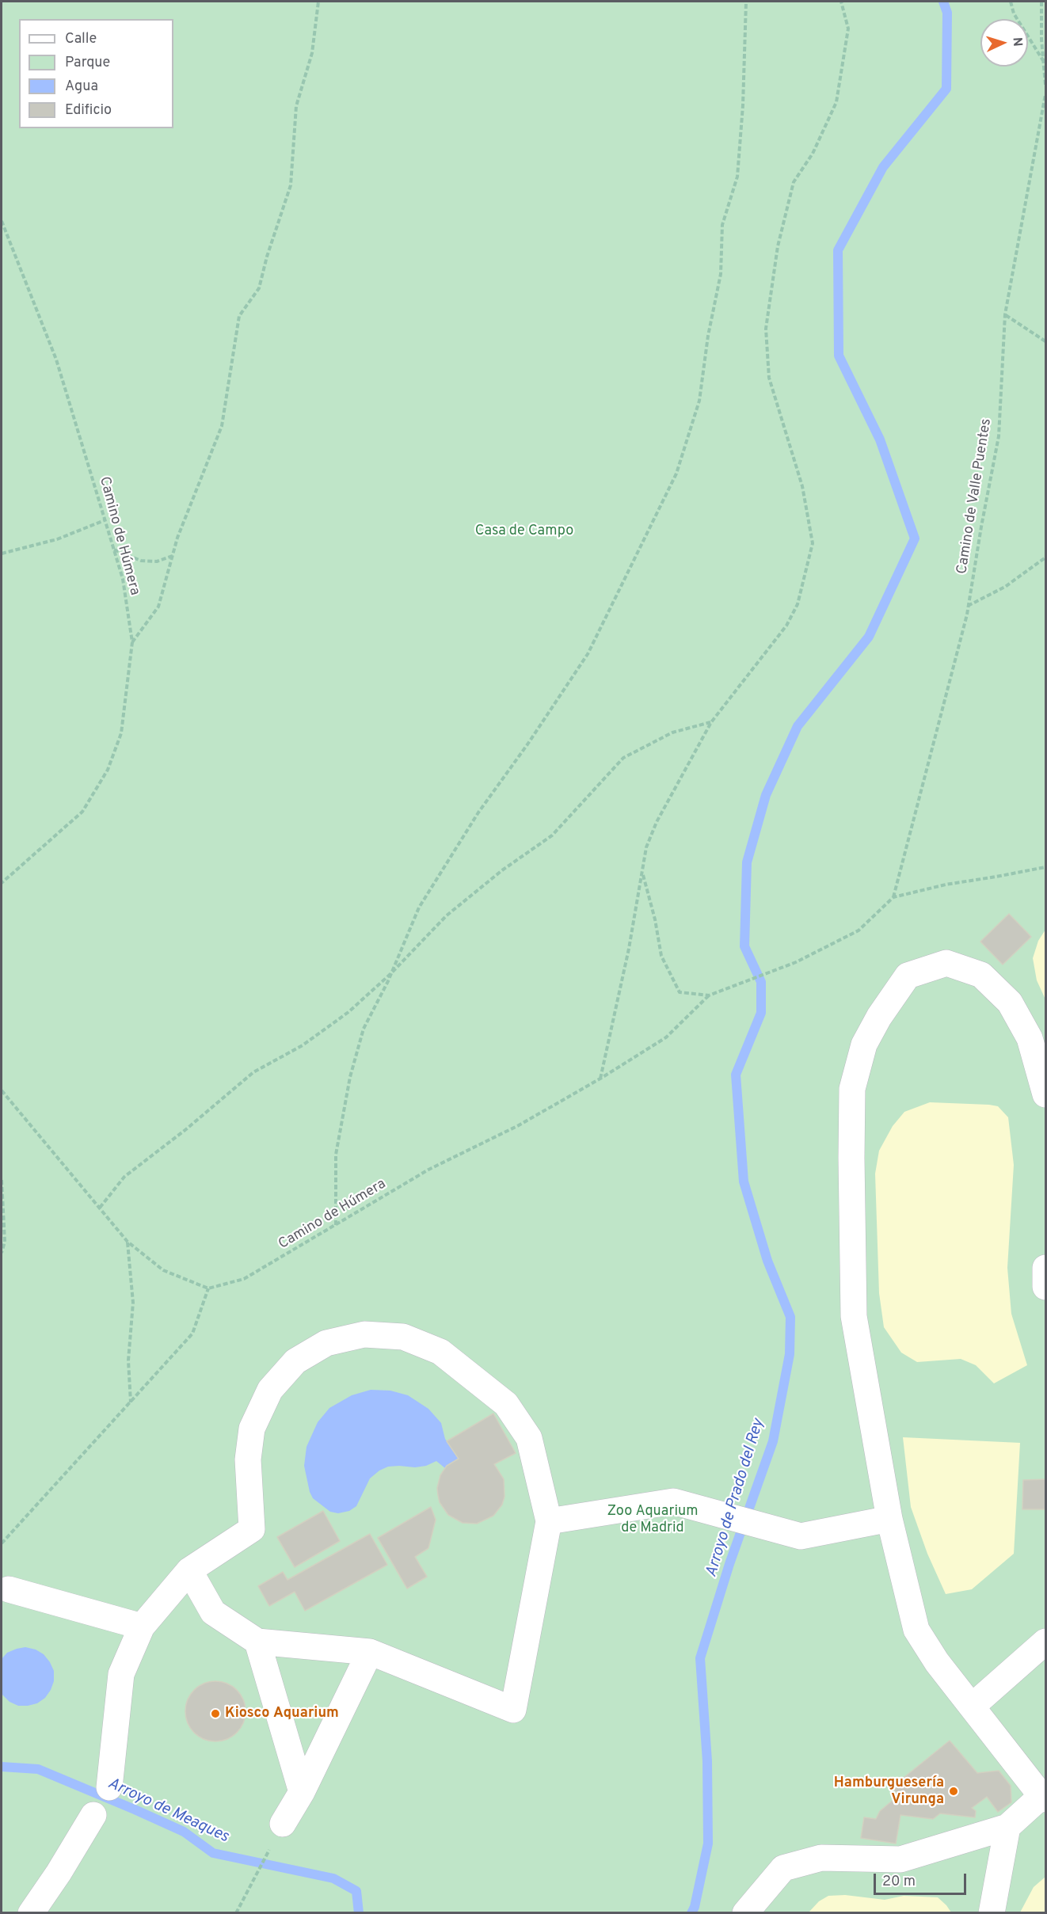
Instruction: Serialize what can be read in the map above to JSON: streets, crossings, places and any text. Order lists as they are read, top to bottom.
{
  "streets": {
    "path": ["Camino de Valle Puentes", "Camino de Húmera"]
  },
  "water": ["Arroyo de Prado del Rey", "Arroyo de Meaques"],
  "parks": ["Casa de Campo", "Zoo Aquarium de Madrid"],
  "places": ["Kiosco Aquarium", "Hamburguesería Virunga"],
  "legend": [
    "Calle",
    "Parque",
    "Agua",
    "Edificio"
  ],
  "scale_bar": "20 m",
  "north": "right"
}
